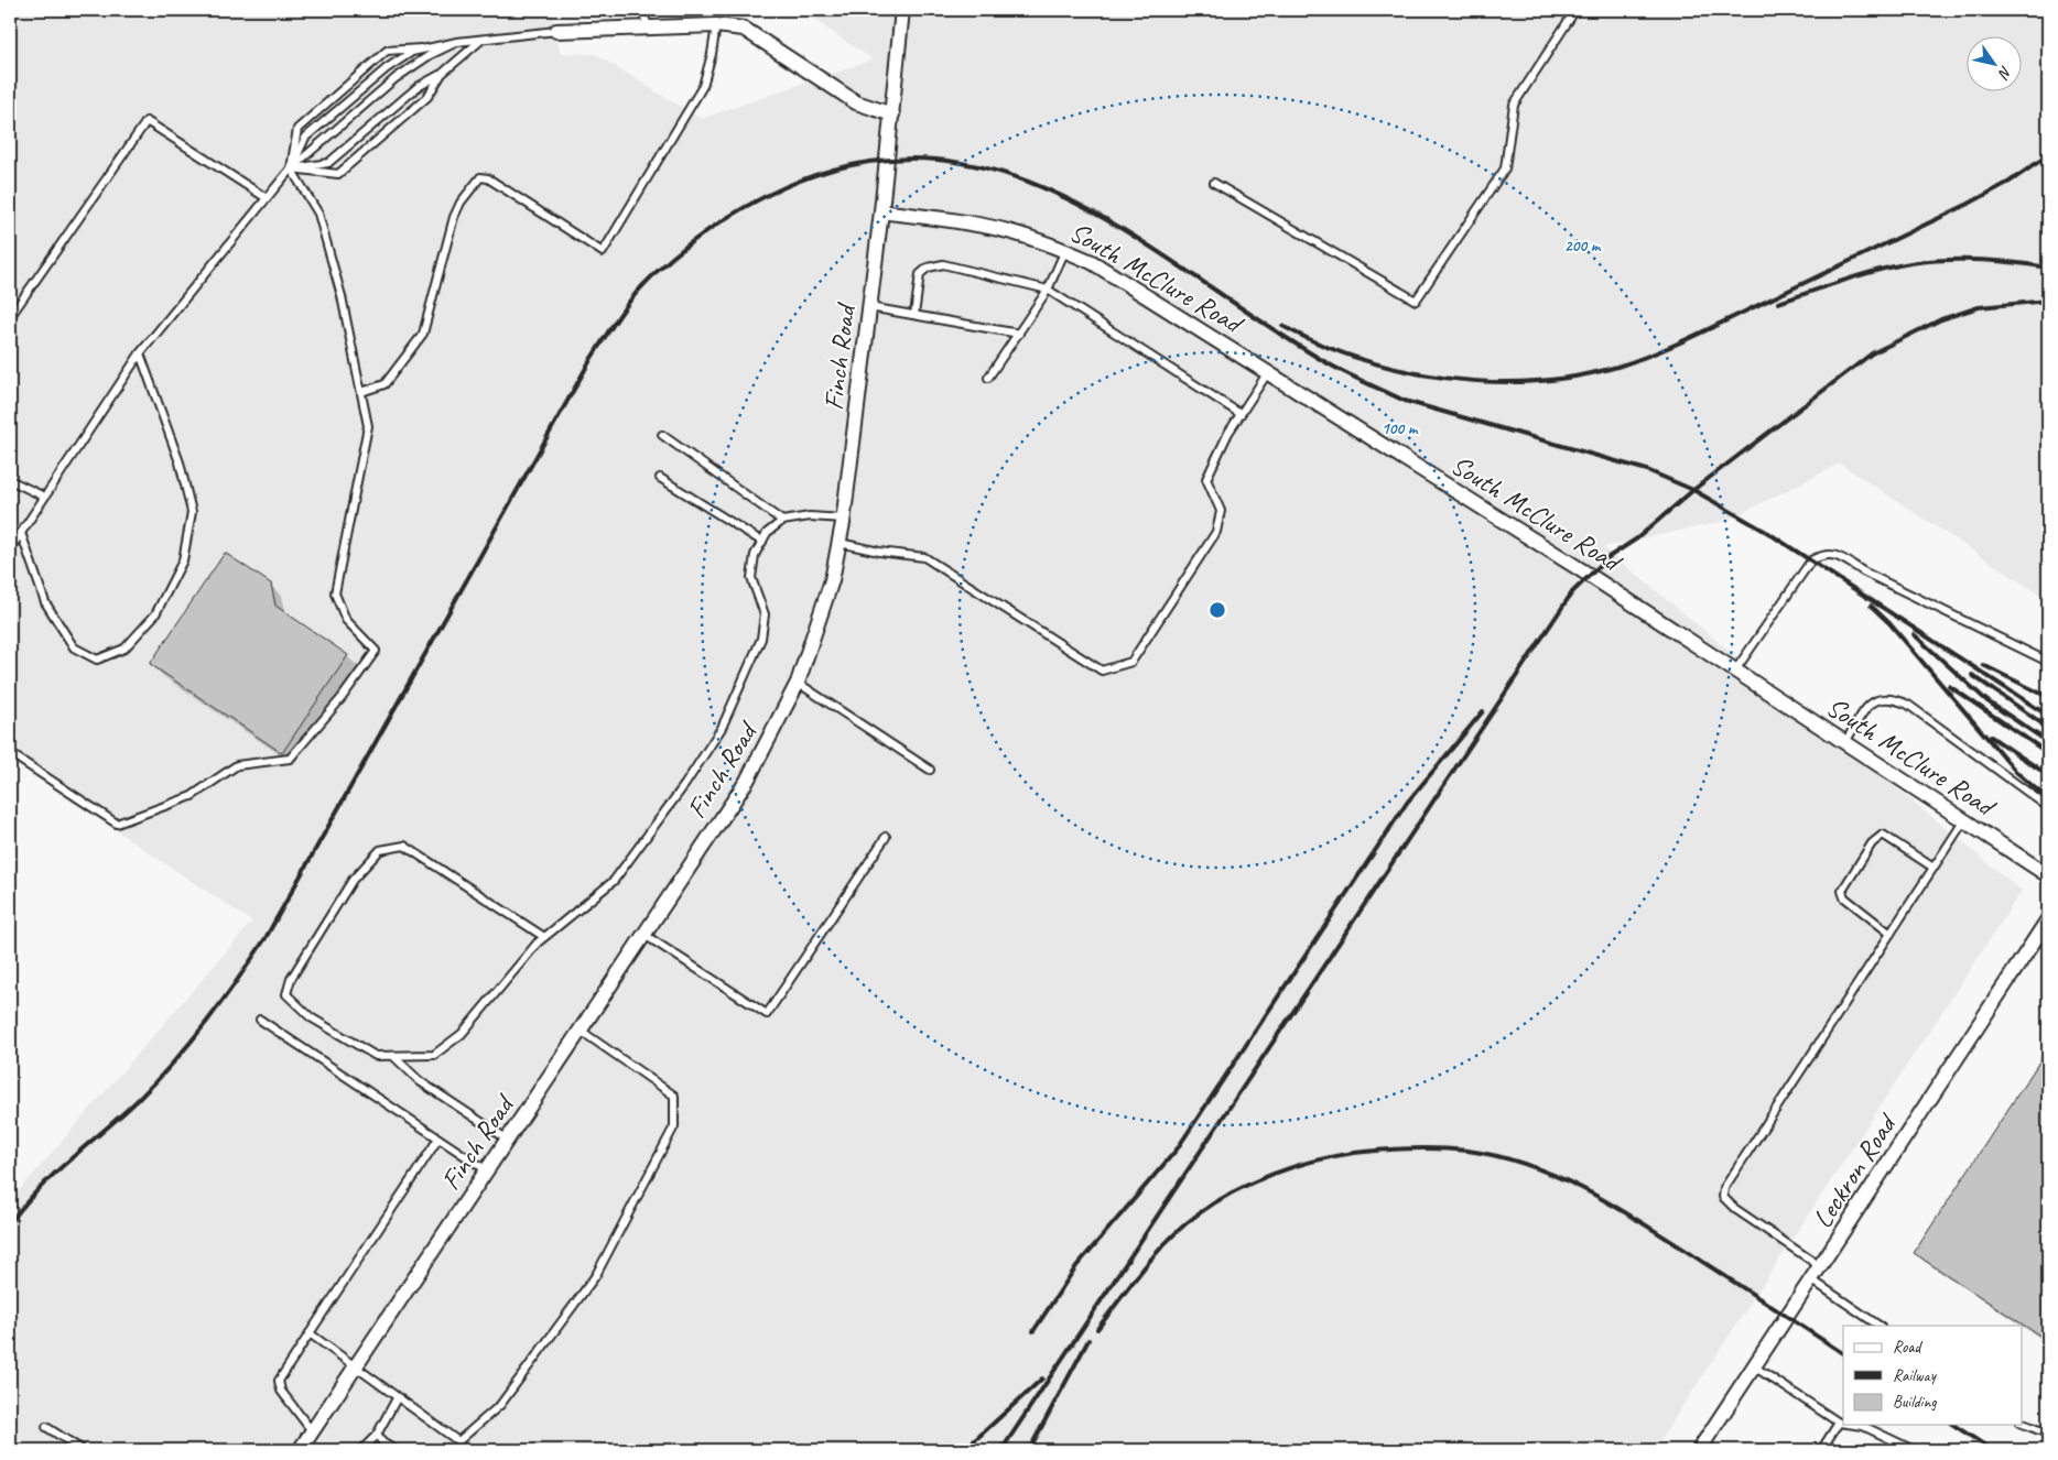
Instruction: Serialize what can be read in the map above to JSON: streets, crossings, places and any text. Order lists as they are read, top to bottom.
{
  "streets": {
    "street": ["South McClure Road", "Finch Road", "Leckron Road"]
  },
  "crossings": [
    ["South McClure Road", "Finch Road"]
  ],
  "legend": ["Road", "Railway", "Building"],
  "north": "bottom right",
  "rings": ["200 m", "100 m"]
}
